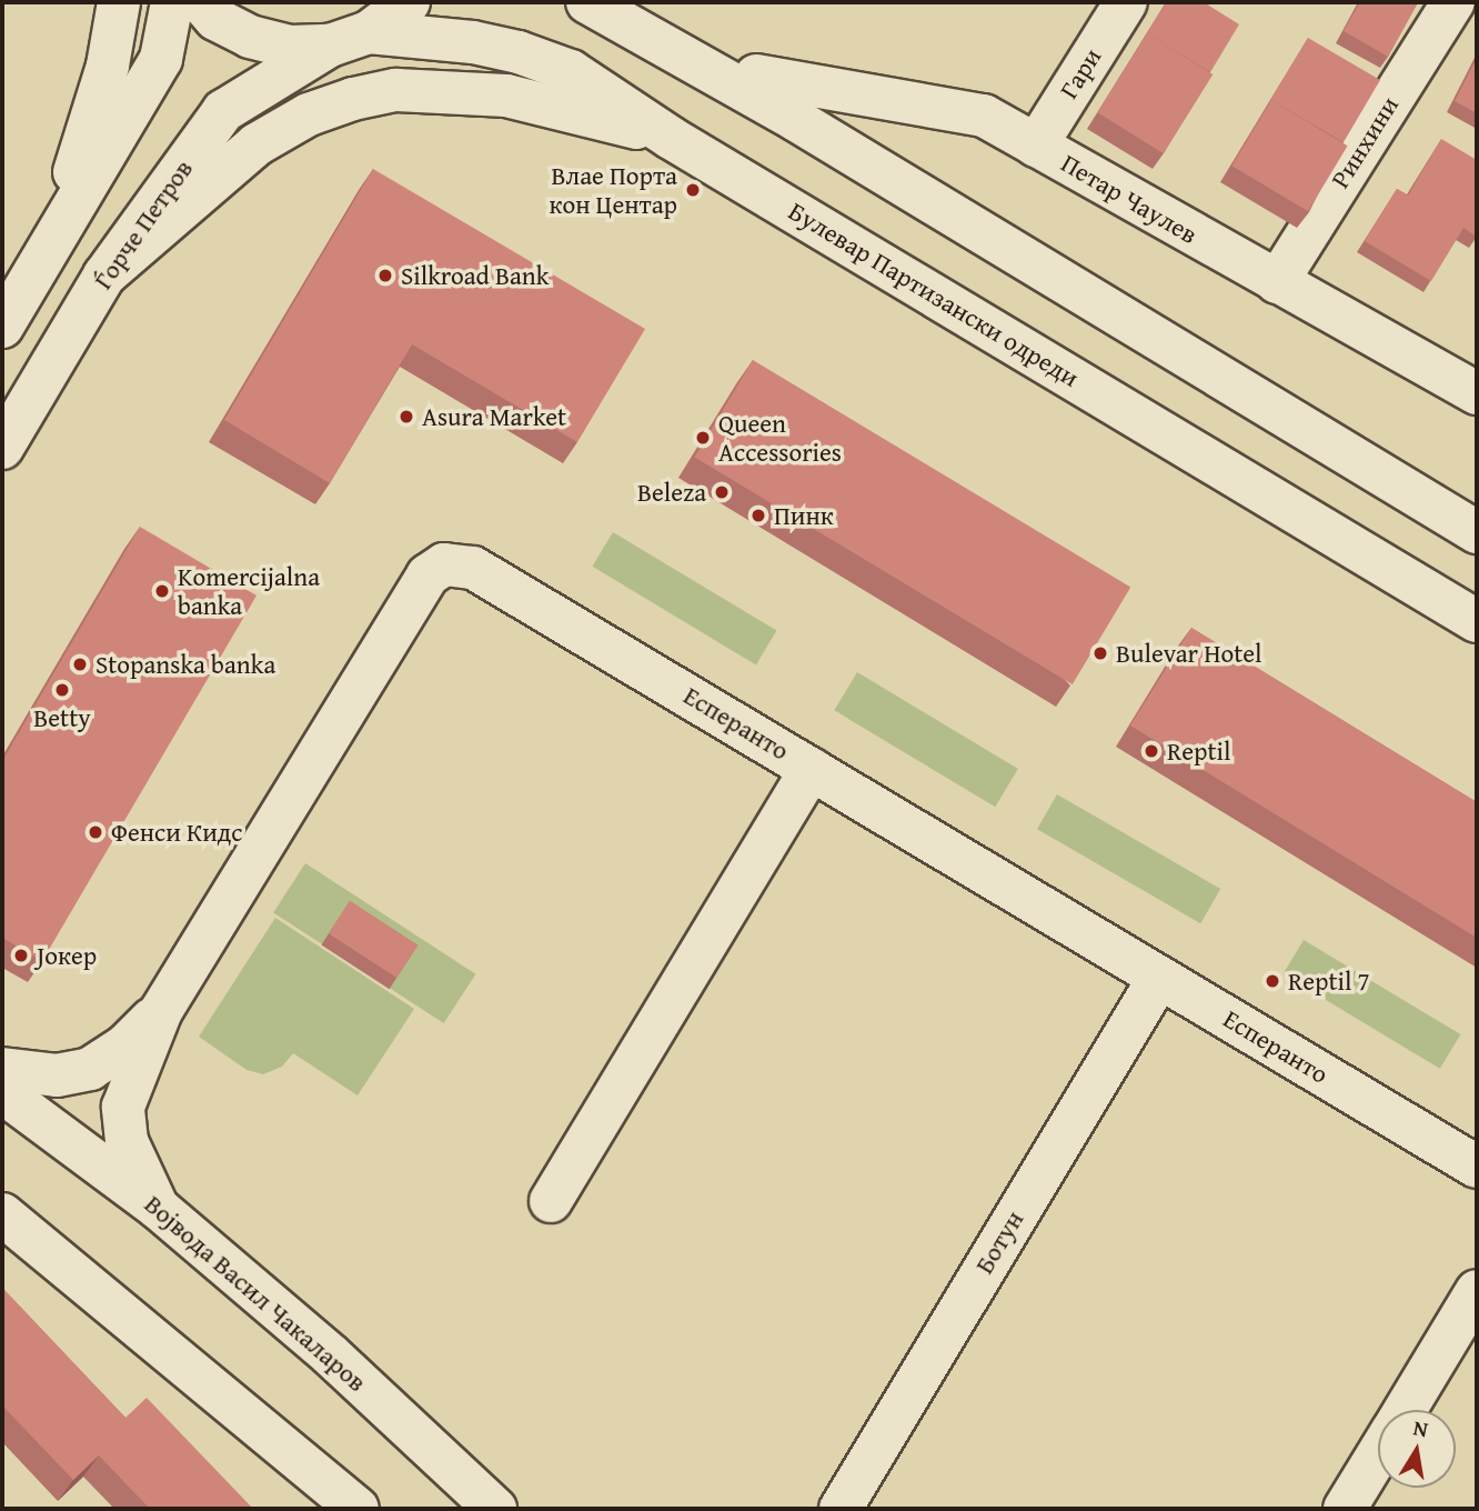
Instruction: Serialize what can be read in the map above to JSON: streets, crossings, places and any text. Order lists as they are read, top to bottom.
{
  "streets": {
    "street": [
      "Гари",
      "Ринхини",
      "Петар Чаулев",
      "Ѓорче Петров",
      "Булевар Партизански одреди",
      "Есперанто",
      "Ботун",
      "Војвода Васил Чакаларов"
    ]
  },
  "crossings": [
    ["Гари", "Петар Чаулев"],
    ["Ринхини", "Петар Чаулев"],
    ["Ѓорче Петров", "Булевар Партизански одреди"],
    ["Есперанто", "Ботун"],
    ["Есперанто", "Војвода Васил Чакаларов"]
  ],
  "places": [
    "Влае Порта кон Центар",
    "Silkroad Bank",
    "Asura Market",
    "Queen Accessories",
    "Beleza",
    "Пинк",
    "Komercijalna banka",
    "Bulevar Hotel",
    "Stopanska banka",
    "Betty",
    "Reptil",
    "Фенси Кидс",
    "Јокер",
    "Reptil 7"
  ],
  "north": "top"
}
